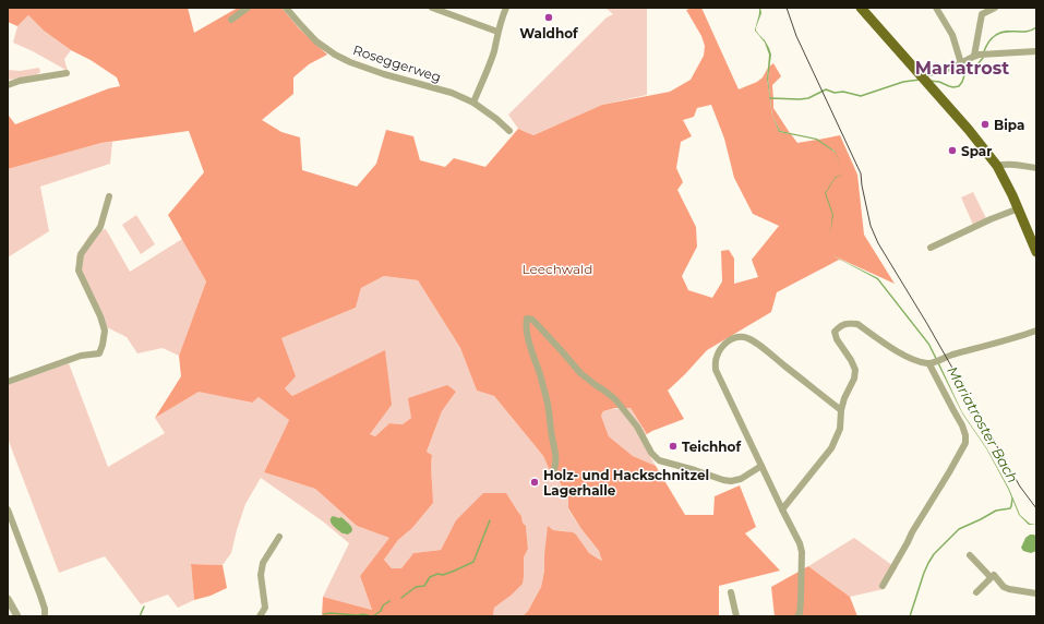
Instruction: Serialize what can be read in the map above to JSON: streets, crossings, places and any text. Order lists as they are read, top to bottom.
{
  "streets": {
    "street": ["Roseggerweg"]
  },
  "districts": ["Mariatrost"],
  "water": ["Mariatroster Bach"],
  "parks": ["Leechwald"],
  "places": [
    "Waldhof",
    "Bipa",
    "Spar",
    "Teichhof",
    "Holz- und Hackschnitzel Lagerhalle"
  ]
}
